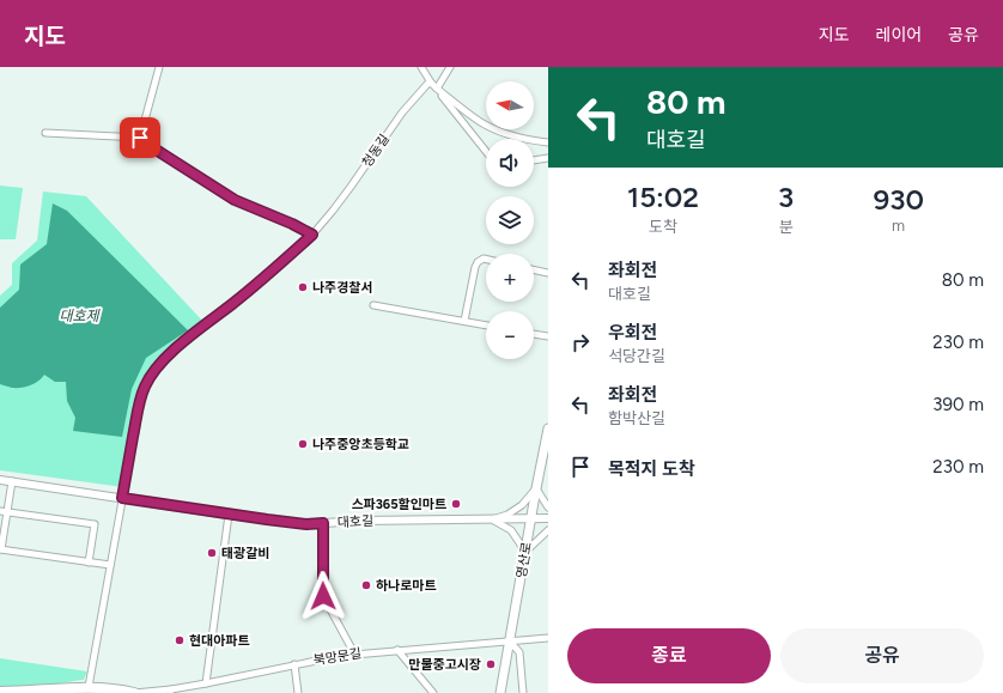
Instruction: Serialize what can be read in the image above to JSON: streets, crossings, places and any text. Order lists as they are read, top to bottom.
{
  "streets": {
    "main road": ["영산로"],
    "street": ["청동길", "대호길", "북망문길"]
  },
  "crossings": [
    ["청동길", "대호길"],
    ["대호길", "영산로"],
    ["영산로", "북망문길"]
  ],
  "water": ["대호제"],
  "places": [
    "나주경찰서",
    "나주중앙초등학교",
    "스파365할인마트",
    "태광갈비",
    "하나로마트",
    "현대아파트",
    "만물중고시장"
  ],
  "north": "left",
  "page": {
    "header": "지도",
    "nav": ["지도", "레이어", "공유"],
    "turn": ["80 m", "대호길"],
    "map_buttons": ["+", "−"],
    "eta": [
      "15:02",
      "도착",
      "3",
      "분",
      "930",
      "m"
    ],
    "list": [
      {
        "name": "좌회전",
        "note": "대호길",
        "value": "80 m"
      },
      {
        "name": "우회전",
        "note": "석당간길",
        "value": "230 m"
      },
      {
        "name": "좌회전",
        "note": "함박산길",
        "value": "390 m"
      },
      {
        "name": "목적지 도착",
        "value": "230 m"
      }
    ],
    "buttons": ["종료", "공유"]
  }
}
